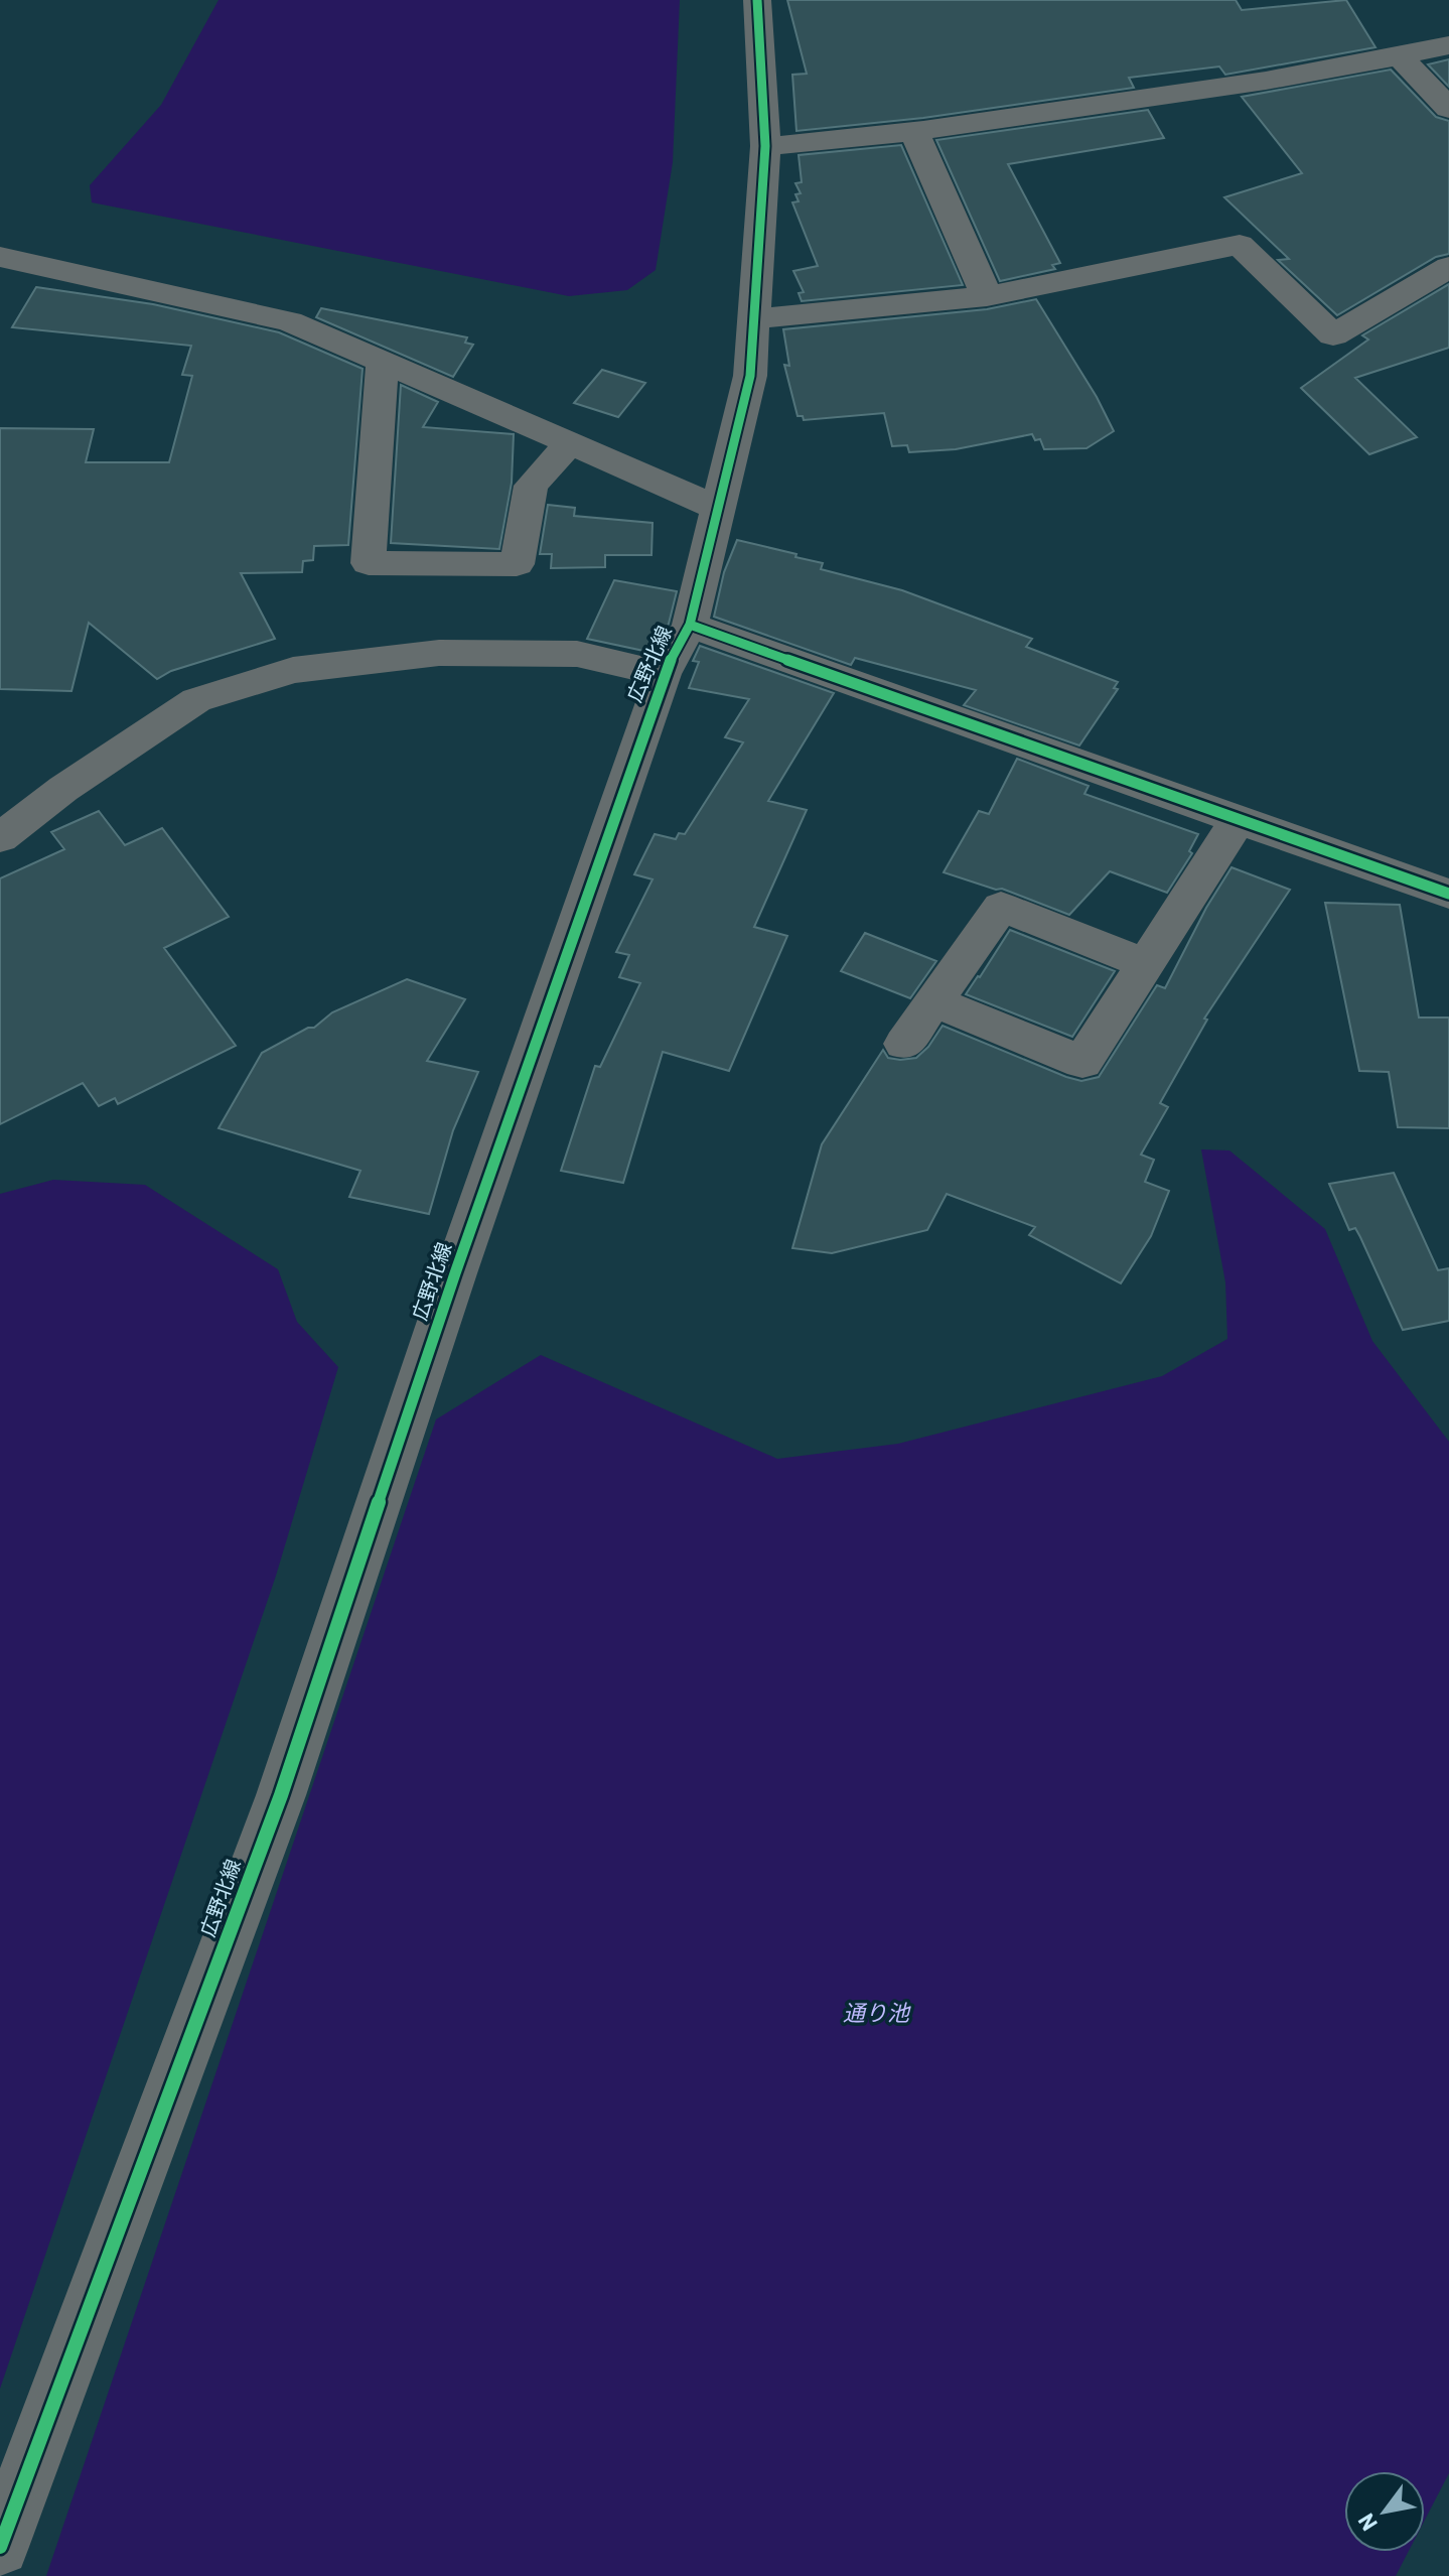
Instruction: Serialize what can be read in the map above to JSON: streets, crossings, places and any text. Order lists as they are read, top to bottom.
{
  "streets": {
    "street": ["広野北線"]
  },
  "water": ["通り池"],
  "north": "bottom left"
}
